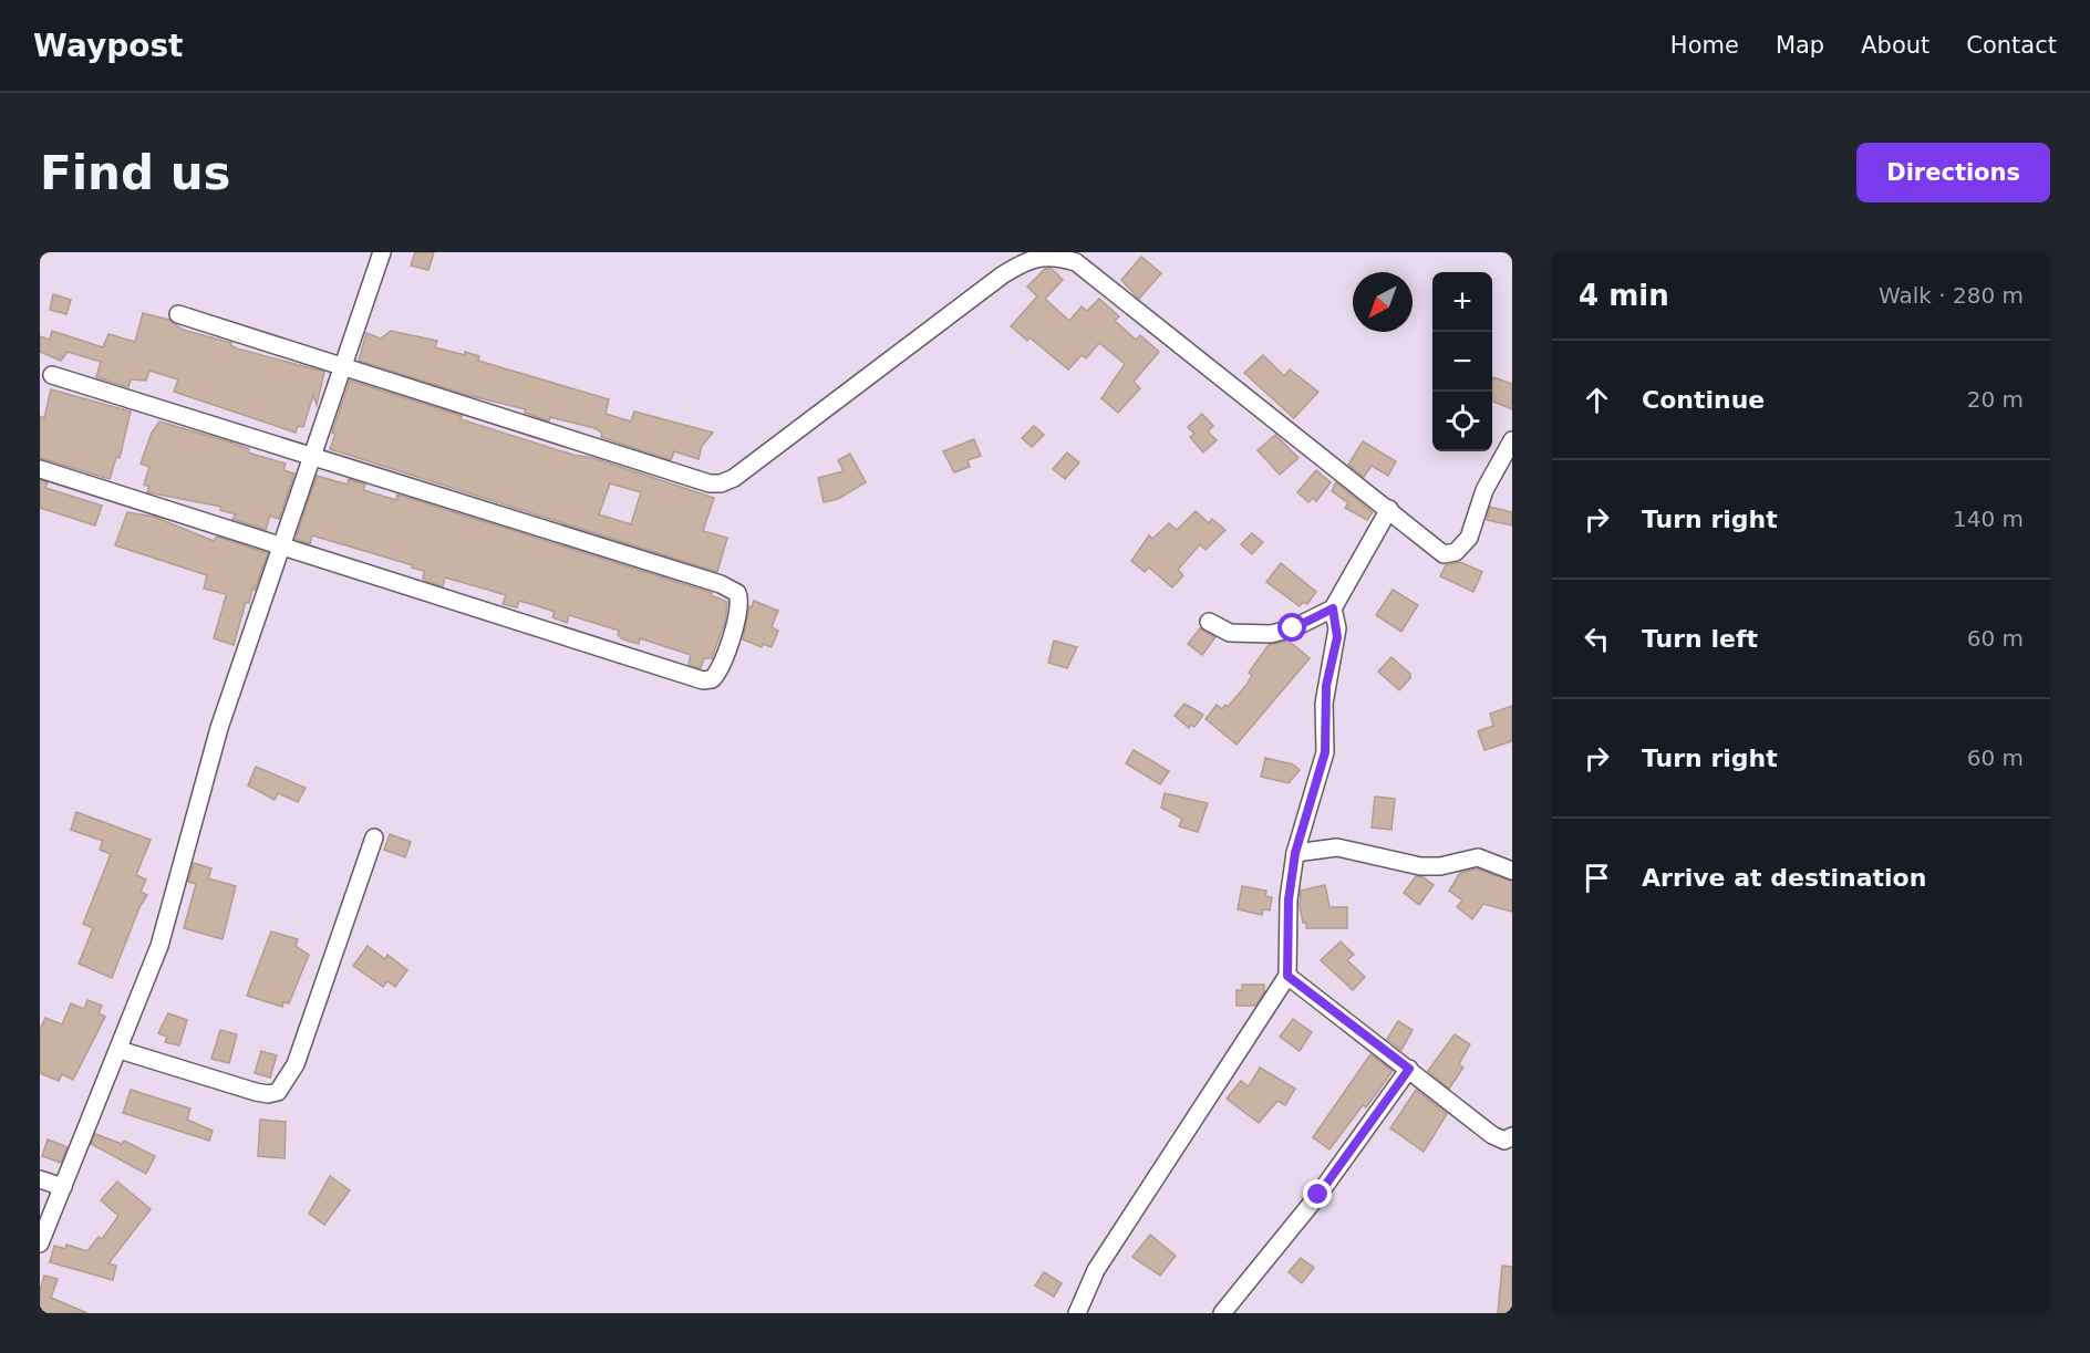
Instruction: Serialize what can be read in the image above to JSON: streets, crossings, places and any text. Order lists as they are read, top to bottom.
{
  "north": "bottom left",
  "page": {
    "header": "Waypost",
    "nav": [
      "Home",
      "Map",
      "About",
      "Contact"
    ],
    "buttons": "Directions",
    "title": "Find us",
    "heading": ["4 min", "Walk · 280 m"],
    "map_buttons": ["+", "−"],
    "list": [
      ["Continue", "20 m"],
      ["Turn right", "140 m"],
      ["Turn left", "60 m"],
      ["Turn right", "60 m"],
      "Arrive at destination"
    ]
  }
}
